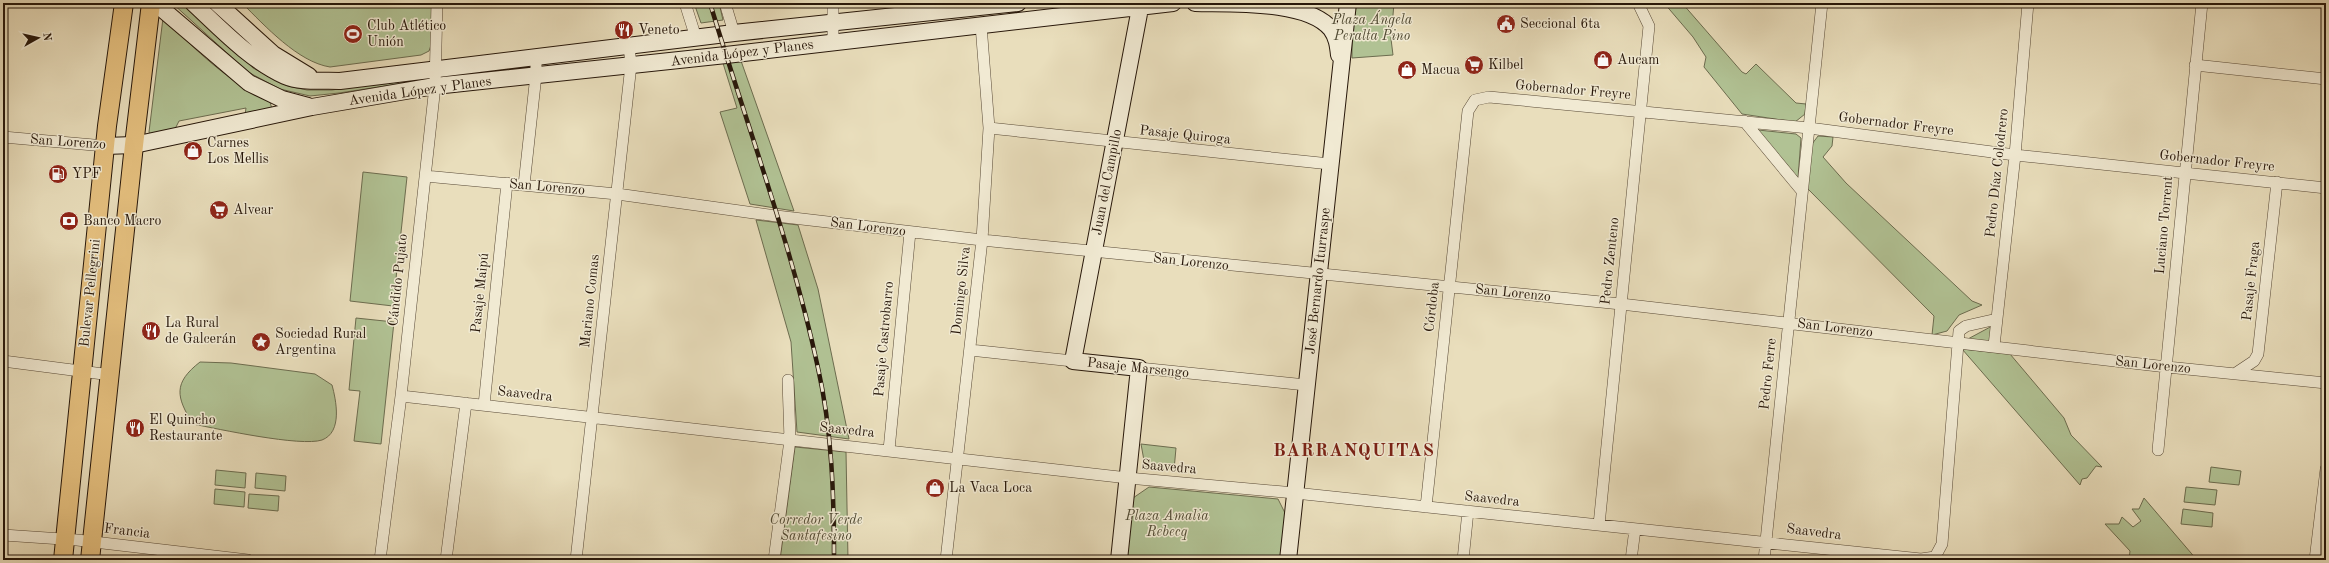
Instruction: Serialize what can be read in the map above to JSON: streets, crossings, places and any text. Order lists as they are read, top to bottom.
{
  "streets": {
    "main road": [
      "Avenida López y Planes",
      "San Lorenzo",
      "Juan del Campillo",
      "José Bernardo Iturraspe",
      "Bulevar Pellegrini",
      "Pasaje Marsengo"
    ],
    "street": [
      "Gobernador Freyre",
      "Pasaje Quiroga",
      "Pedro Díaz Colodrero",
      "Luciano Torrent",
      "Pedro Zenteno",
      "Cándido Pujato",
      "Pasaje Fraga",
      "Domingo Silva",
      "Pasaje Maipú",
      "Mariano Comas",
      "Córdoba",
      "Pasaje Castrobarro",
      "Pedro Ferre",
      "Saavedra",
      "Francia"
    ]
  },
  "crossings": [
    ["Avenida López y Planes", "San Lorenzo"],
    ["Avenida López y Planes", "Juan del Campillo"],
    ["Avenida López y Planes", "Cándido Pujato"],
    ["Avenida López y Planes", "Domingo Silva"],
    ["Avenida López y Planes", "Bulevar Pellegrini"],
    ["Avenida López y Planes", "Mariano Comas"],
    ["Gobernador Freyre", "Pedro Díaz Colodrero"],
    ["Gobernador Freyre", "Luciano Torrent"],
    ["Gobernador Freyre", "Pedro Zenteno"],
    ["Gobernador Freyre", "Pasaje Fraga"],
    ["Gobernador Freyre", "Córdoba"],
    ["Gobernador Freyre", "Pedro Ferre"],
    ["Pasaje Quiroga", "Juan del Campillo"],
    ["Pasaje Quiroga", "José Bernardo Iturraspe"],
    ["Pasaje Quiroga", "Domingo Silva"],
    ["San Lorenzo", "Pedro Díaz Colodrero"],
    ["San Lorenzo", "Juan del Campillo"],
    ["San Lorenzo", "Luciano Torrent"],
    ["San Lorenzo", "Pedro Zenteno"],
    ["San Lorenzo", "Cándido Pujato"],
    ["San Lorenzo", "José Bernardo Iturraspe"],
    ["San Lorenzo", "Pasaje Fraga"],
    ["San Lorenzo", "Domingo Silva"],
    ["San Lorenzo", "Bulevar Pellegrini"],
    ["San Lorenzo", "Pasaje Maipú"],
    ["San Lorenzo", "Mariano Comas"],
    ["San Lorenzo", "Córdoba"],
    ["San Lorenzo", "Pasaje Castrobarro"],
    ["San Lorenzo", "Pedro Ferre"],
    ["San Lorenzo", "Saavedra"],
    ["Juan del Campillo", "Pasaje Marsengo"],
    ["Pedro Zenteno", "Saavedra"],
    ["Cándido Pujato", "Saavedra"],
    ["José Bernardo Iturraspe", "Pasaje Marsengo"],
    ["José Bernardo Iturraspe", "Saavedra"],
    ["Domingo Silva", "Pasaje Marsengo"],
    ["Domingo Silva", "Saavedra"],
    ["Bulevar Pellegrini", "Francia"],
    ["Pasaje Maipú", "Saavedra"],
    ["Mariano Comas", "Saavedra"],
    ["Córdoba", "Saavedra"],
    ["Pasaje Castrobarro", "Saavedra"],
    ["Pedro Ferre", "Saavedra"]
  ],
  "districts": ["BARRANQUITAS"],
  "parks": ["Plaza Ángela Peralta Pino", "Plaza Amalia Rebecq", "Corredor Verde Santafesino"],
  "places": {
    "public building": ["Seccional 6ta"],
    "restaurant": ["Veneto", "La Rural de Galcerán", "El Quincho Restaurante"],
    "sports": ["Club Atlético Unión"],
    "shop": [
      "Aucam",
      "Macua",
      "Carnes Los Mellis",
      "La Vaca Loca"
    ],
    "supermarket": ["Kilbel", "Alvear"],
    "fuel station": ["YPF"],
    "bank": ["Banco Macro"],
    "place": ["Sociedad Rural Argentina"]
  },
  "north": "right"
}
